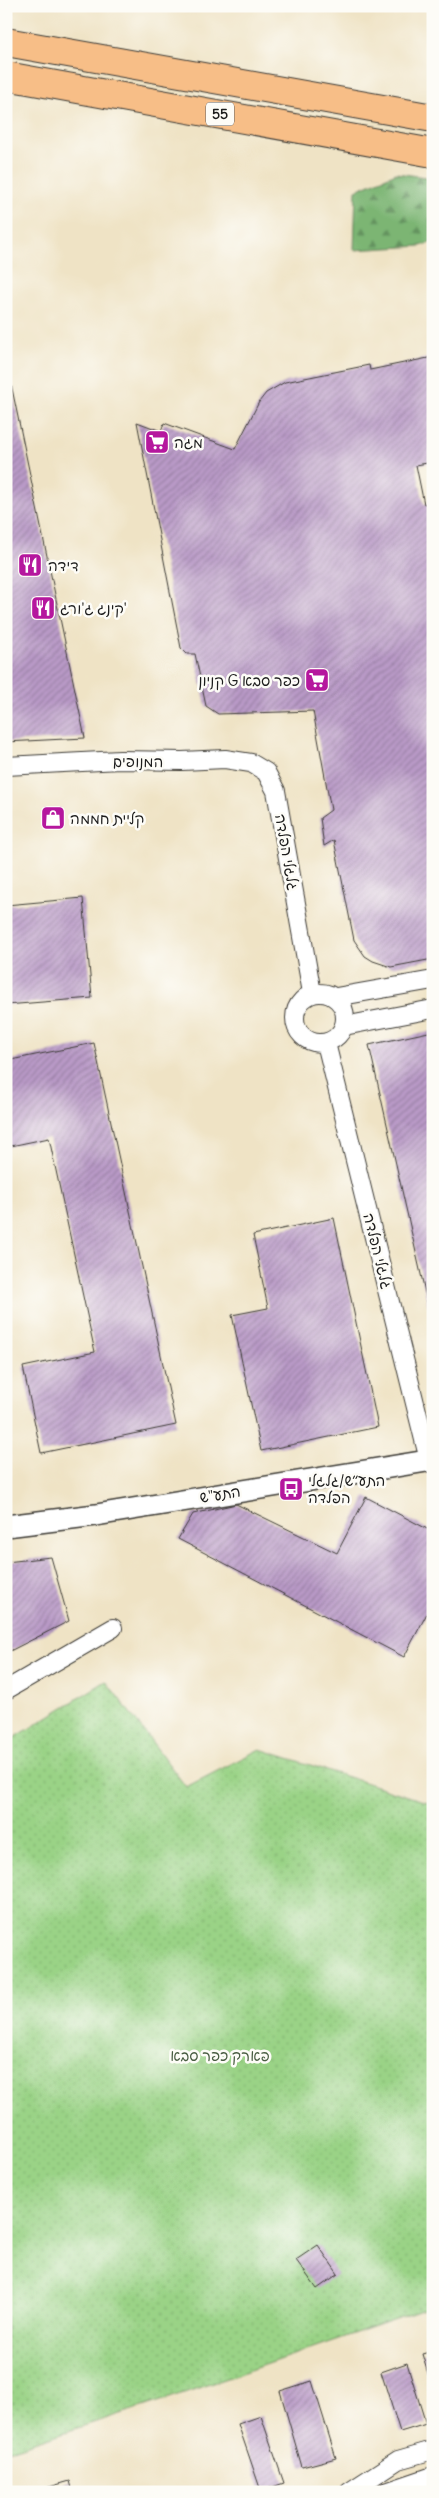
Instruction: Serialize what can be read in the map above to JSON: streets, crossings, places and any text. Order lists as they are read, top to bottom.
{
  "streets": {
    "highway": ["55"],
    "street": ["המנופים", "גלגלי הפלדה", "התע\"ש"]
  },
  "crossings": [
    ["המנופים", "גלגלי הפלדה"],
    ["גלגלי הפלדה", "התע\"ש"]
  ],
  "parks": ["פארק כפר סבא"],
  "places": {
    "supermarket": ["מגה", "קניון G כפר סבא"],
    "restaurant": ["דידה", "קינג ג'ורג'"],
    "shop": ["קליית חממה"],
    "bus stop": ["התע״ש/גלגלי הפלדה"]
  }
}
